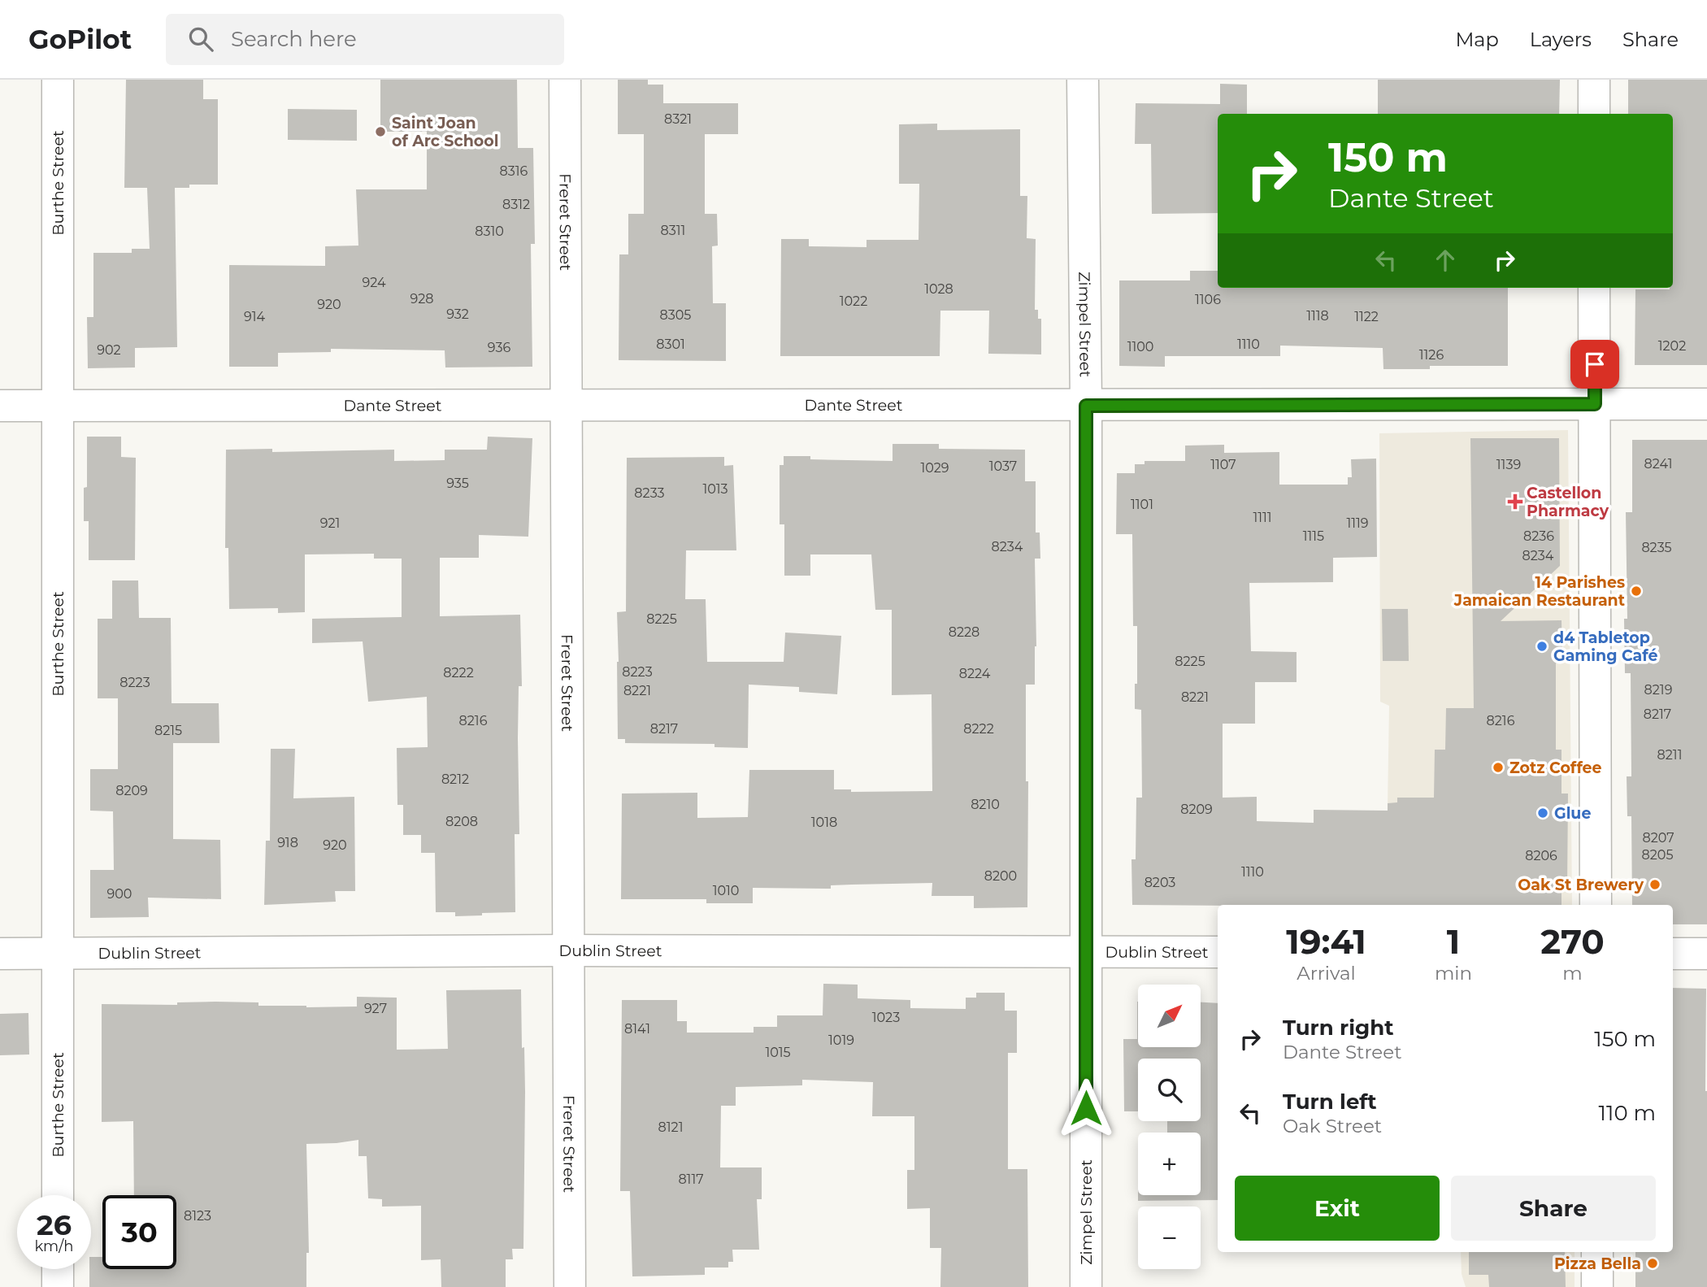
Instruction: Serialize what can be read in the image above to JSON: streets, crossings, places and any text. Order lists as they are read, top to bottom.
{
  "streets": {
    "street": [
      "Burthe Street",
      "Freret Street",
      "Zimpel Street",
      "Dante Street",
      "Dublin Street"
    ]
  },
  "crossings": [
    ["Burthe Street", "Dante Street"],
    ["Burthe Street", "Dublin Street"],
    ["Freret Street", "Dante Street"],
    ["Freret Street", "Dublin Street"],
    ["Zimpel Street", "Dante Street"],
    ["Zimpel Street", "Dublin Street"]
  ],
  "places": {
    "other": [
      "Saint Joan of Arc School",
      "14 Parishes Jamaican Restaurant",
      "d4 Tabletop Gaming Café",
      "Zotz Coffee",
      "Glue",
      "Oak St Brewery",
      "Pizza Bella"
    ],
    "health": ["Castellon Pharmacy"]
  },
  "house_numbers": [
    "8321",
    "8316",
    "8312",
    "8311",
    "8310",
    "924",
    "1028",
    "928",
    "1106",
    "1022",
    "920",
    "932",
    "8305",
    "1118",
    "914",
    "1122",
    "8301",
    "1110",
    "1202",
    "1100",
    "936",
    "902",
    "1126",
    "8241",
    "1107",
    "1139",
    "1037",
    "1029",
    "935",
    "1013",
    "8233",
    "1101",
    "1111",
    "921",
    "1119",
    "1115",
    "8236",
    "8234",
    "8235",
    "8234",
    "8225",
    "8228",
    "8225",
    "8223",
    "8222",
    "8224",
    "8223",
    "8219",
    "8221",
    "8221",
    "8217",
    "8216",
    "8216",
    "8217",
    "8222",
    "8215",
    "8211",
    "8212",
    "8209",
    "8210",
    "8209",
    "8208",
    "1018",
    "8207",
    "918",
    "920",
    "8205",
    "8206",
    "1110",
    "8200",
    "8203",
    "1010",
    "900",
    "927",
    "1023",
    "8141",
    "1019",
    "1015",
    "8121",
    "8117",
    "8123"
  ],
  "north": "top right",
  "page": {
    "header": "GoPilot",
    "search": "Search here",
    "nav": ["Map", "Layers", "Share"],
    "turn": ["150 m", "Dante Street"],
    "eta": [
      "19:41",
      "Arrival",
      "1",
      "min",
      "270",
      "m"
    ],
    "map_buttons": ["+", "−"],
    "list": [
      {
        "name": "Turn right",
        "note": "Dante Street",
        "value": "150 m"
      },
      {
        "name": "Turn left",
        "note": "Oak Street",
        "value": "110 m"
      }
    ],
    "buttons": ["Exit", "Share"],
    "speed": "26 km/h",
    "limit": "30"
  }
}
